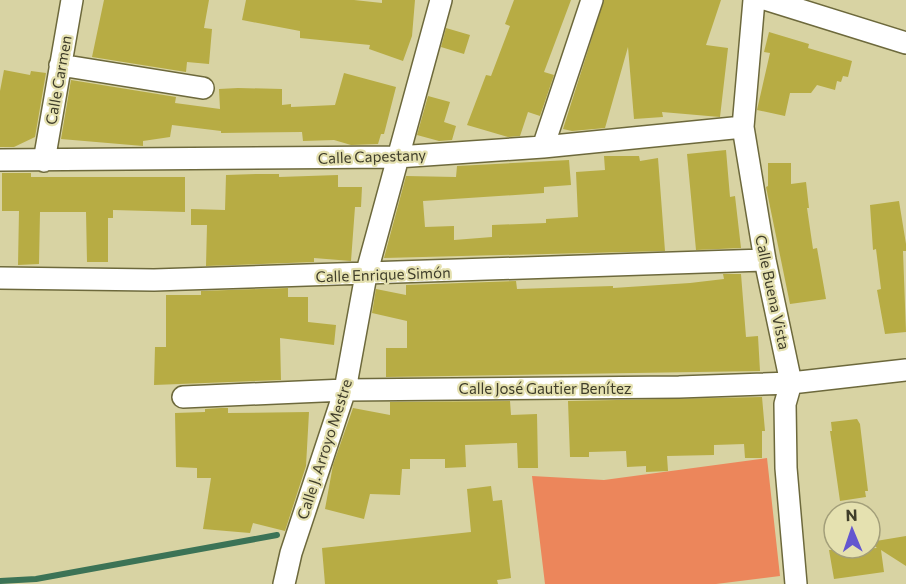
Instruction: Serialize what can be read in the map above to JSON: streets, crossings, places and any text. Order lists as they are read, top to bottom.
{
  "streets": {
    "street": [
      "Calle Carmen",
      "Calle Capestany",
      "Calle Enrique Simón",
      "Calle Buena Vista",
      "Calle José Gautier Benítez",
      "Calle J. Arroyo Mestre"
    ]
  },
  "crossings": [
    ["Calle Carmen", "Calle Capestany"],
    ["Calle Capestany", "Calle Buena Vista"],
    ["Calle Capestany", "Calle J. Arroyo Mestre"],
    ["Calle Enrique Simón", "Calle Buena Vista"],
    ["Calle Enrique Simón", "Calle J. Arroyo Mestre"],
    ["Calle Buena Vista", "Calle José Gautier Benítez"],
    ["Calle José Gautier Benítez", "Calle J. Arroyo Mestre"]
  ],
  "north": "top"
}
